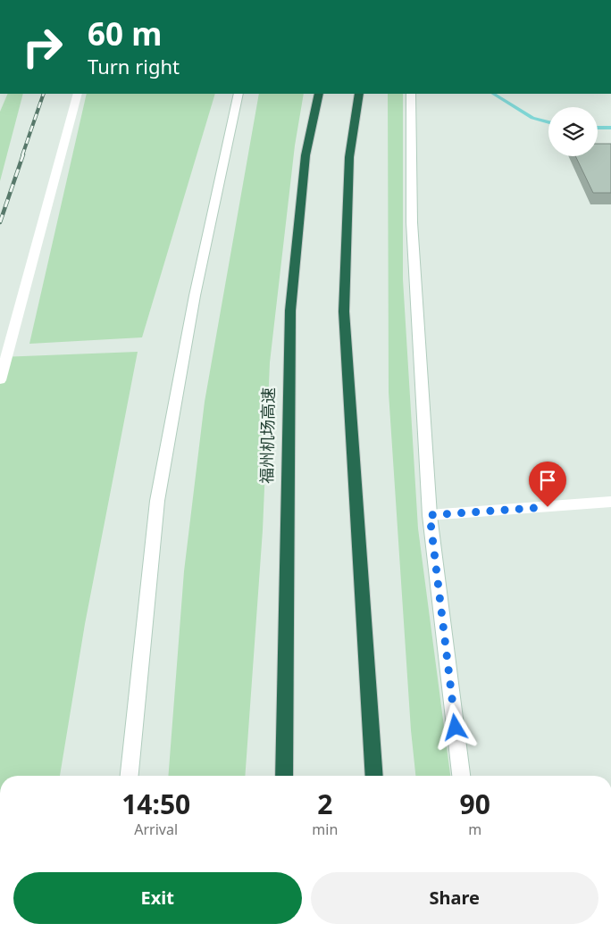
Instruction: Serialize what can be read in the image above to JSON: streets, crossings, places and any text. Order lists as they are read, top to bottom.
{
  "streets": {
    "highway": ["福州机场高速"]
  },
  "page": {
    "turn": ["60 m", "Turn right"],
    "eta": [
      "14:50",
      "Arrival",
      "2",
      "min",
      "90",
      "m"
    ],
    "buttons": ["Exit", "Share"]
  }
}
